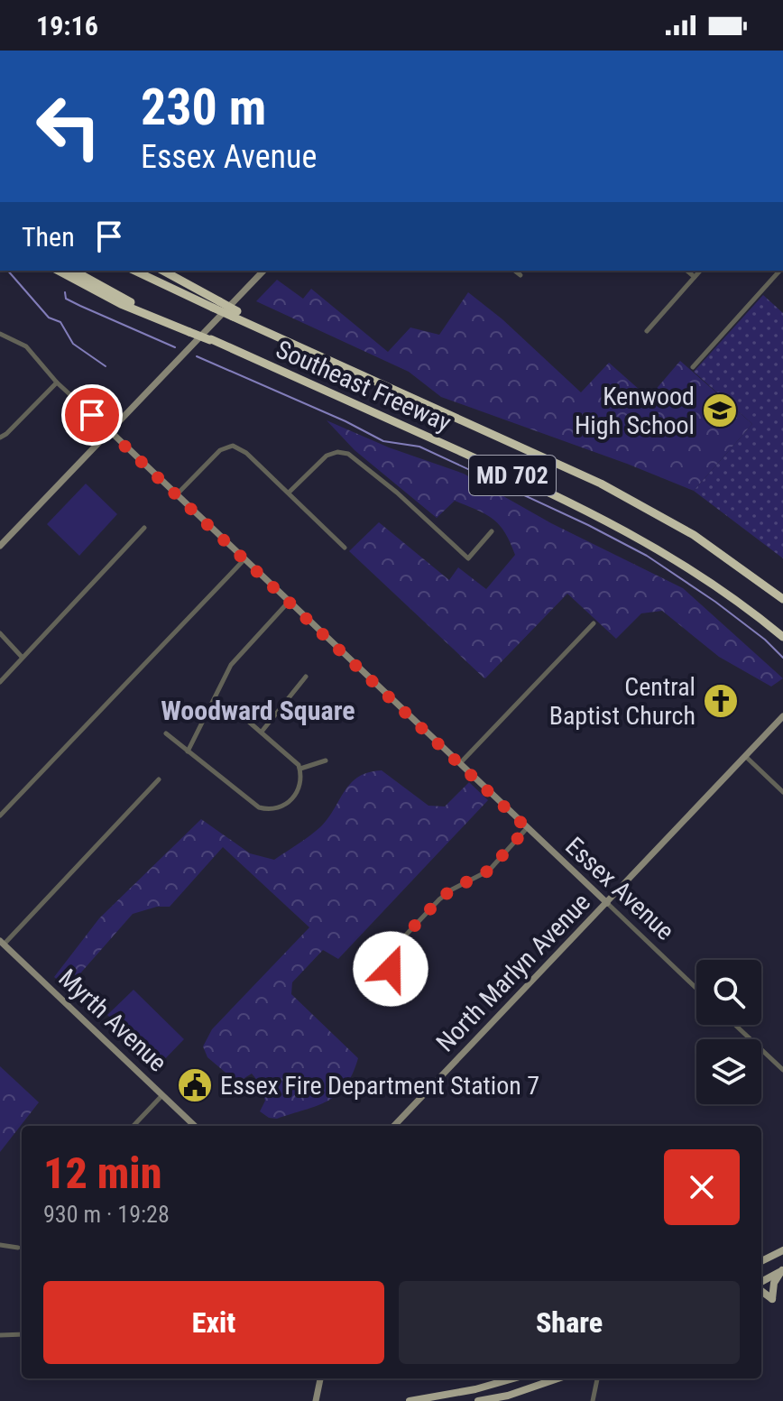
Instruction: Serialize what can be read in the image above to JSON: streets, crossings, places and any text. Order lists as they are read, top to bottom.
{
  "streets": {
    "highway": ["Southeast Freeway", "MD 702"],
    "street": ["Essex Avenue", "North Marlyn Avenue", "Myrth Avenue"]
  },
  "crossings": [
    ["Essex Avenue", "North Marlyn Avenue"]
  ],
  "districts": ["Woodward Square"],
  "places": {
    "school or university": ["Kenwood High School"],
    "church": ["Central Baptist Church"],
    "public building": ["Essex Fire Department Station 7"]
  },
  "page": {
    "status": "19:16",
    "turn": ["230 m", "Essex Avenue"],
    "then": "Then",
    "heading": ["12 min", "930 m · 19:28"],
    "buttons": ["Exit", "Share"]
  }
}
